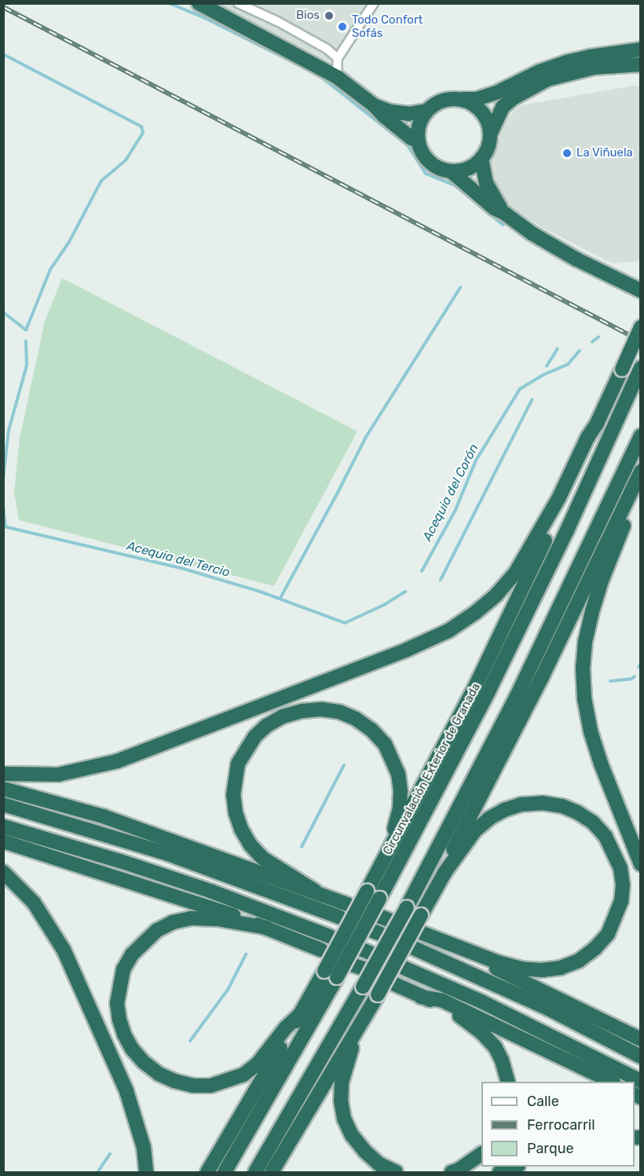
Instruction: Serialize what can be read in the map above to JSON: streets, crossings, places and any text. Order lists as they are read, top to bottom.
{
  "streets": {
    "highway": ["Circunvalación Exterior de Granada"]
  },
  "water": ["Acequia del Corón", "Acequia del Tercio"],
  "places": ["Bios", "Todo Confort Sofás", "La Viñuela"],
  "legend": ["Calle", "Ferrocarril", "Parque"]
}
